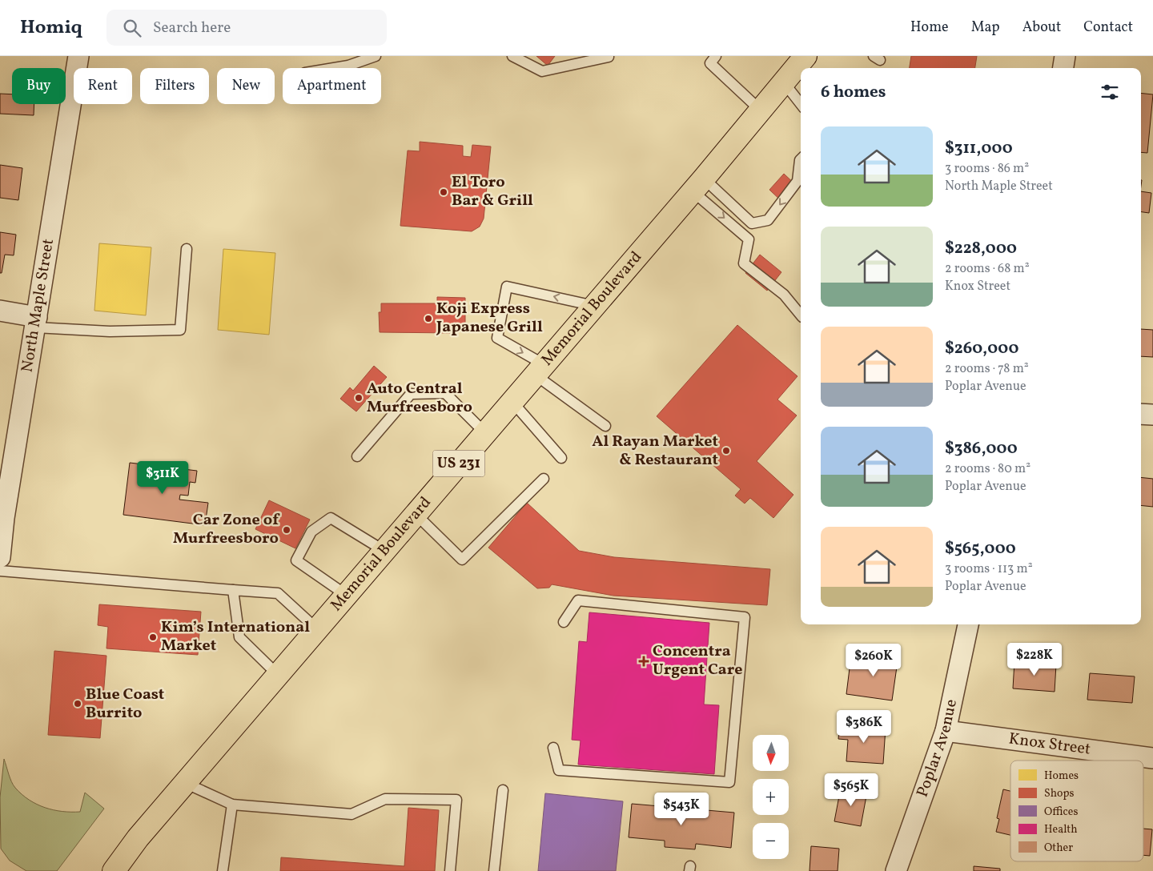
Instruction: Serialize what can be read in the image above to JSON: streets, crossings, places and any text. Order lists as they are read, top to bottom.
{
  "streets": {
    "main road": ["Memorial Boulevard", "US 231"],
    "street": ["North Maple Street", "Knox Street", "Poplar Avenue"]
  },
  "crossings": [
    ["Knox Street", "Poplar Avenue"]
  ],
  "places": {
    "other": [
      "El Toro Bar & Grill",
      "Koji Express Japanese Grill",
      "Auto Central Murfreesboro",
      "Al Rayan Market & Restaurant",
      "Car Zone of Murfreesboro",
      "Kim’s International Market",
      "Blue Coast Burrito"
    ],
    "health": ["Concentra Urgent Care"]
  },
  "legend": [
    "Homes",
    "Shops",
    "Offices",
    "Health",
    "Other"
  ],
  "north": "bottom",
  "page": {
    "header": "Homiq",
    "search": "Search here",
    "nav": [
      "Home",
      "Map",
      "About",
      "Contact"
    ],
    "chip": [
      "Buy",
      "Rent",
      "Filters",
      "New",
      "Apartment"
    ],
    "heading": "6 homes",
    "list": [
      {
        "name": "$311,000",
        "note": "3 rooms · 86 m² · North Maple Street"
      },
      {
        "name": "$228,000",
        "note": "2 rooms · 68 m² · Knox Street"
      },
      {
        "name": "$260,000",
        "note": "2 rooms · 78 m² · Poplar Avenue"
      },
      {
        "name": "$386,000",
        "note": "2 rooms · 80 m² · Poplar Avenue"
      },
      {
        "name": "$565,000",
        "note": "3 rooms · 113 m² · Poplar Avenue"
      }
    ],
    "price": [
      "$311K",
      "$228K",
      "$260K",
      "$386K",
      "$565K",
      "$543K"
    ],
    "map_buttons": ["+", "−"]
  }
}
